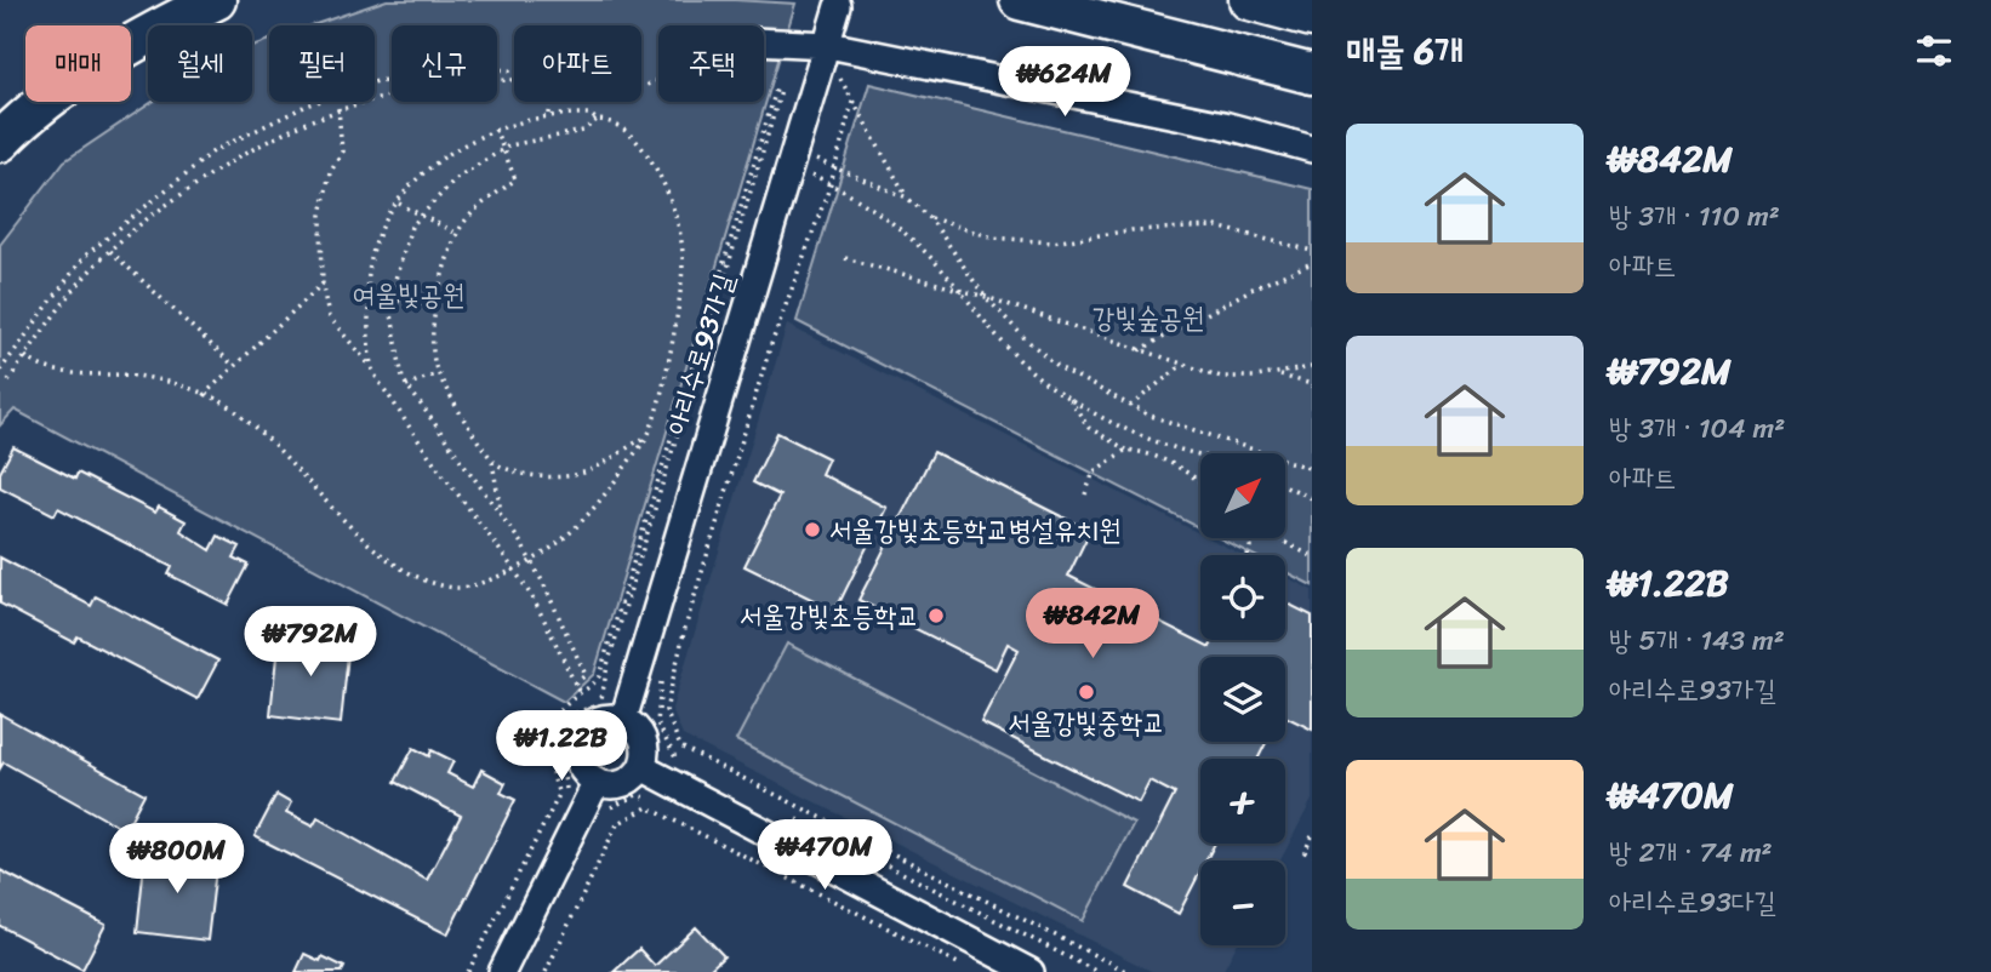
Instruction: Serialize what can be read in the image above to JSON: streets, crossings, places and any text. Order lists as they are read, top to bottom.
{
  "streets": {
    "street": ["아리수로93가길"]
  },
  "parks": ["여울빛공원", "강빛숲공원"],
  "places": ["서울강빛초등학교병설유치원", "서울강빛초등학교", "서울강빛중학교"],
  "north": "top right",
  "page": {
    "heading": "매물 6개",
    "chip": [
      "매매",
      "월세",
      "필터",
      "신규",
      "아파트",
      "주택"
    ],
    "price": [
      "₩624M",
      "₩842M",
      "₩792M",
      "₩1.22B",
      "₩470M",
      "₩800M"
    ],
    "list": [
      {
        "name": "₩842M",
        "note": "방 3개 · 110 m² · 아파트"
      },
      {
        "name": "₩792M",
        "note": "방 3개 · 104 m² · 아파트"
      },
      {
        "name": "₩1.22B",
        "note": "방 5개 · 143 m² · 아리수로93가길"
      },
      {
        "name": "₩470M",
        "note": "방 2개 · 74 m² · 아리수로93다길"
      }
    ],
    "map_buttons": ["+", "−"]
  }
}
